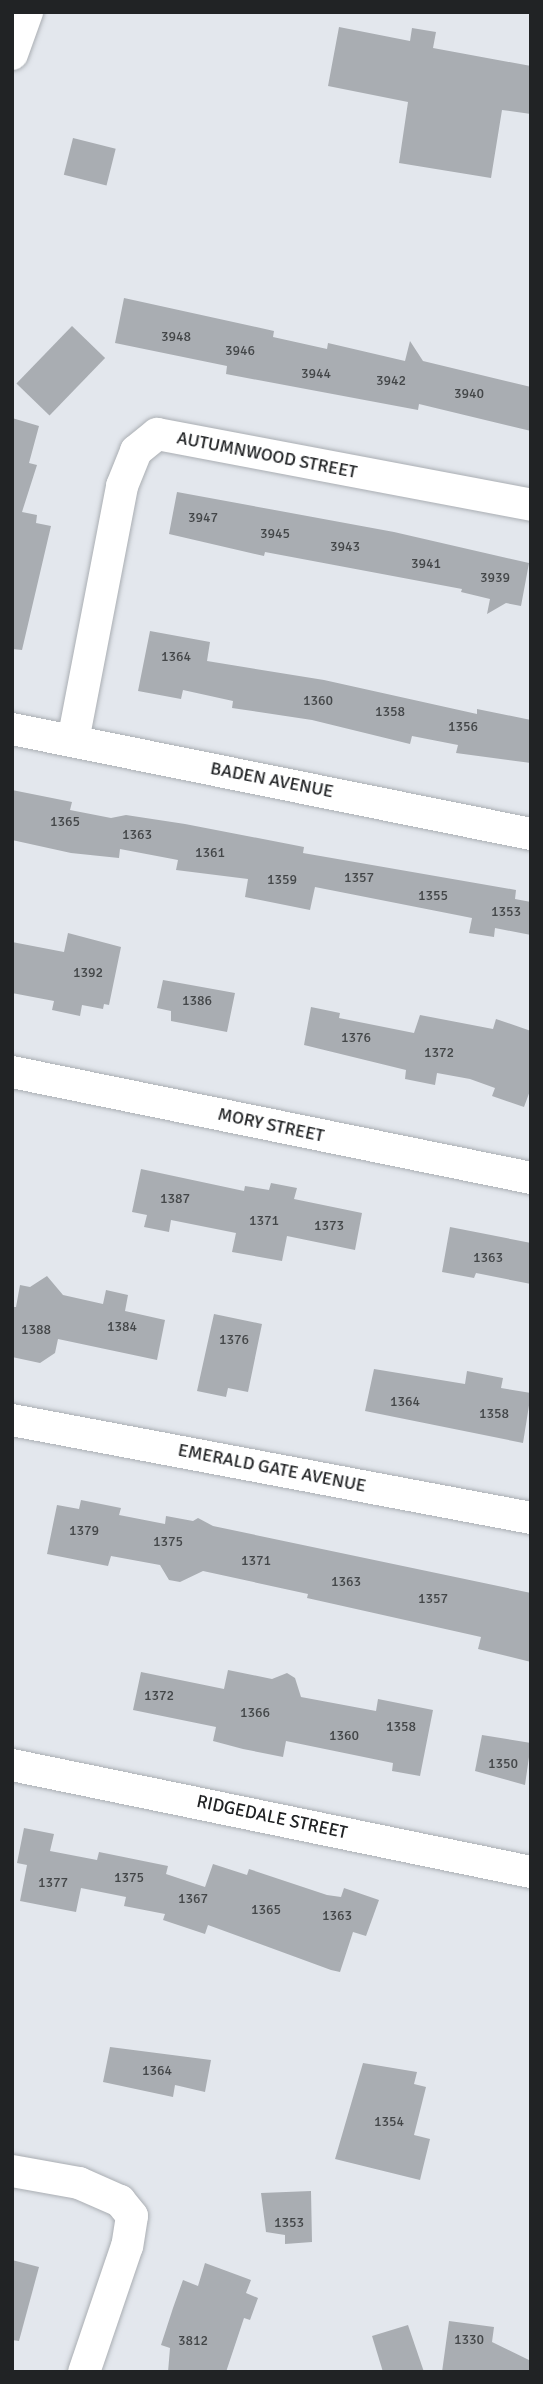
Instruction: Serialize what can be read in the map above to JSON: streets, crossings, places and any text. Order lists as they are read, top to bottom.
{
  "streets": {
    "street": [
      "AUTUMNWOOD STREET",
      "BADEN AVENUE",
      "MORY STREET",
      "EMERALD GATE AVENUE",
      "RIDGEDALE STREET"
    ]
  },
  "crossings": [
    ["AUTUMNWOOD STREET", "BADEN AVENUE"]
  ],
  "house_numbers": [
    "3948",
    "3946",
    "3944",
    "3942",
    "3940",
    "3947",
    "3945",
    "3943",
    "3941",
    "3939",
    "1364",
    "1360",
    "1358",
    "1356",
    "1365",
    "1363",
    "1361",
    "1357",
    "1359",
    "1355",
    "1353",
    "1392",
    "1386",
    "1376",
    "1372",
    "1387",
    "1371",
    "1373",
    "1363",
    "1384",
    "1388",
    "1376",
    "1364",
    "1358",
    "1379",
    "1375",
    "1371",
    "1363",
    "1357",
    "1372",
    "1366",
    "1358",
    "1360",
    "1350",
    "1375",
    "1377",
    "1367",
    "1365",
    "1363",
    "1364",
    "1354",
    "1353",
    "1330",
    "3812"
  ]
}
